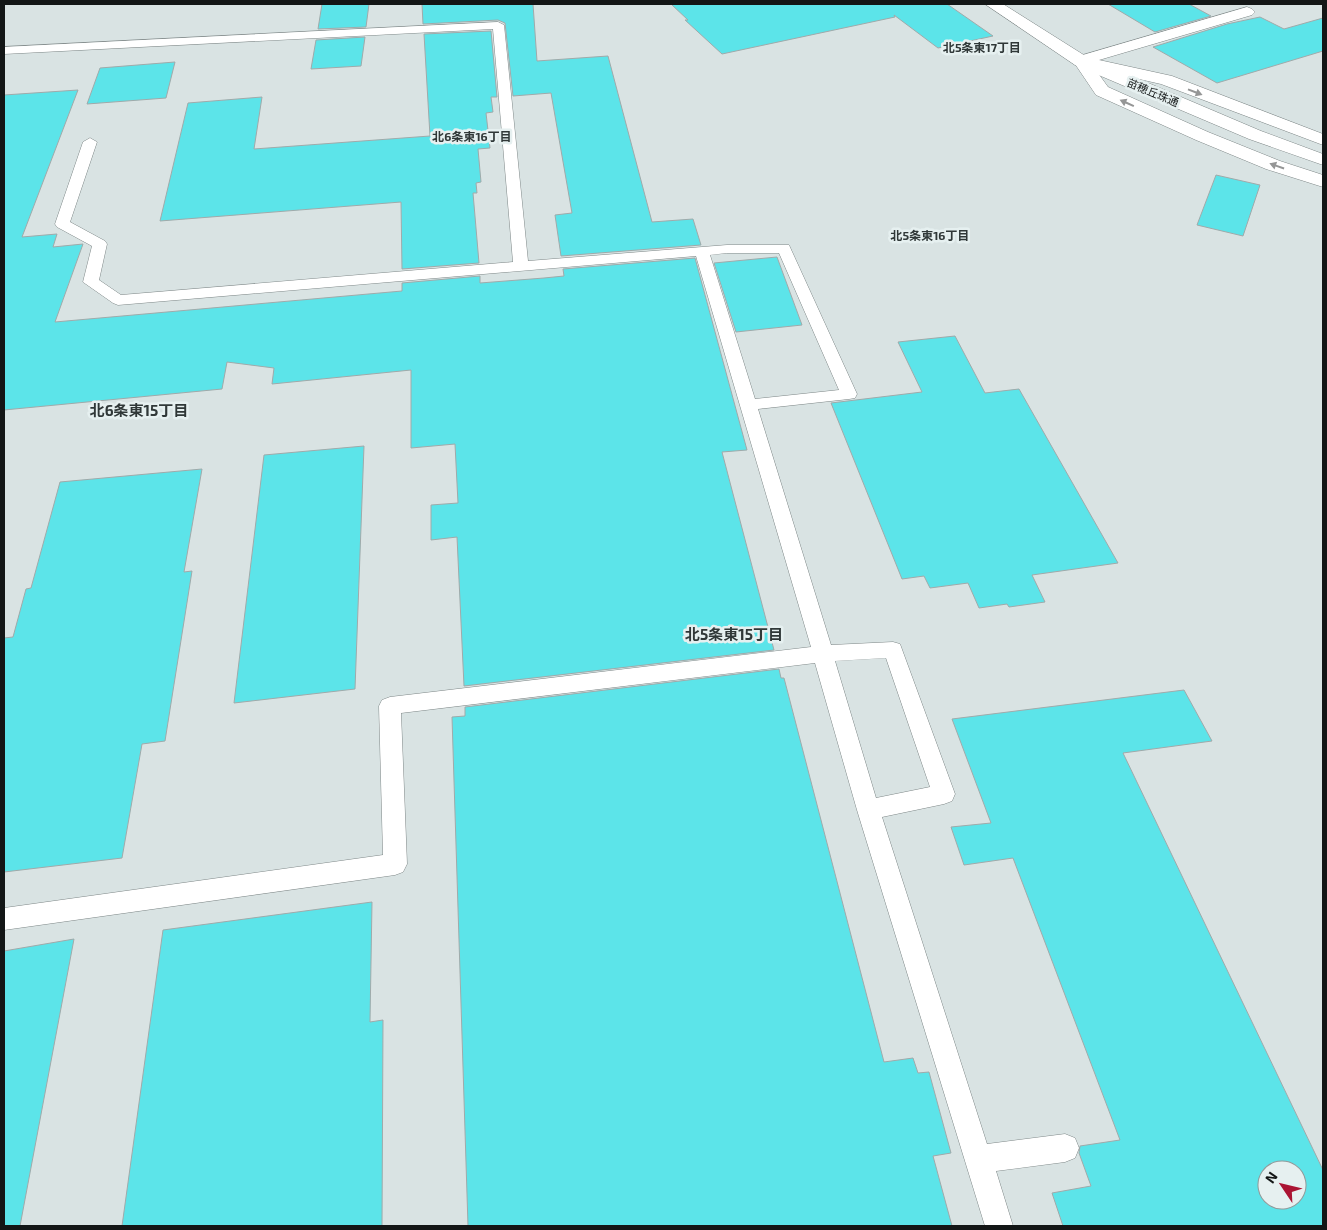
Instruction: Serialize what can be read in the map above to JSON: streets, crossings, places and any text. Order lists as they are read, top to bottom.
{
  "streets": {
    "street": ["苗穂丘珠通"]
  },
  "districts": [
    "北5条東17丁目",
    "北6条東16丁目",
    "北5条東16丁目",
    "北6条東15丁目",
    "北5条東15丁目"
  ],
  "north": "top left"
}
